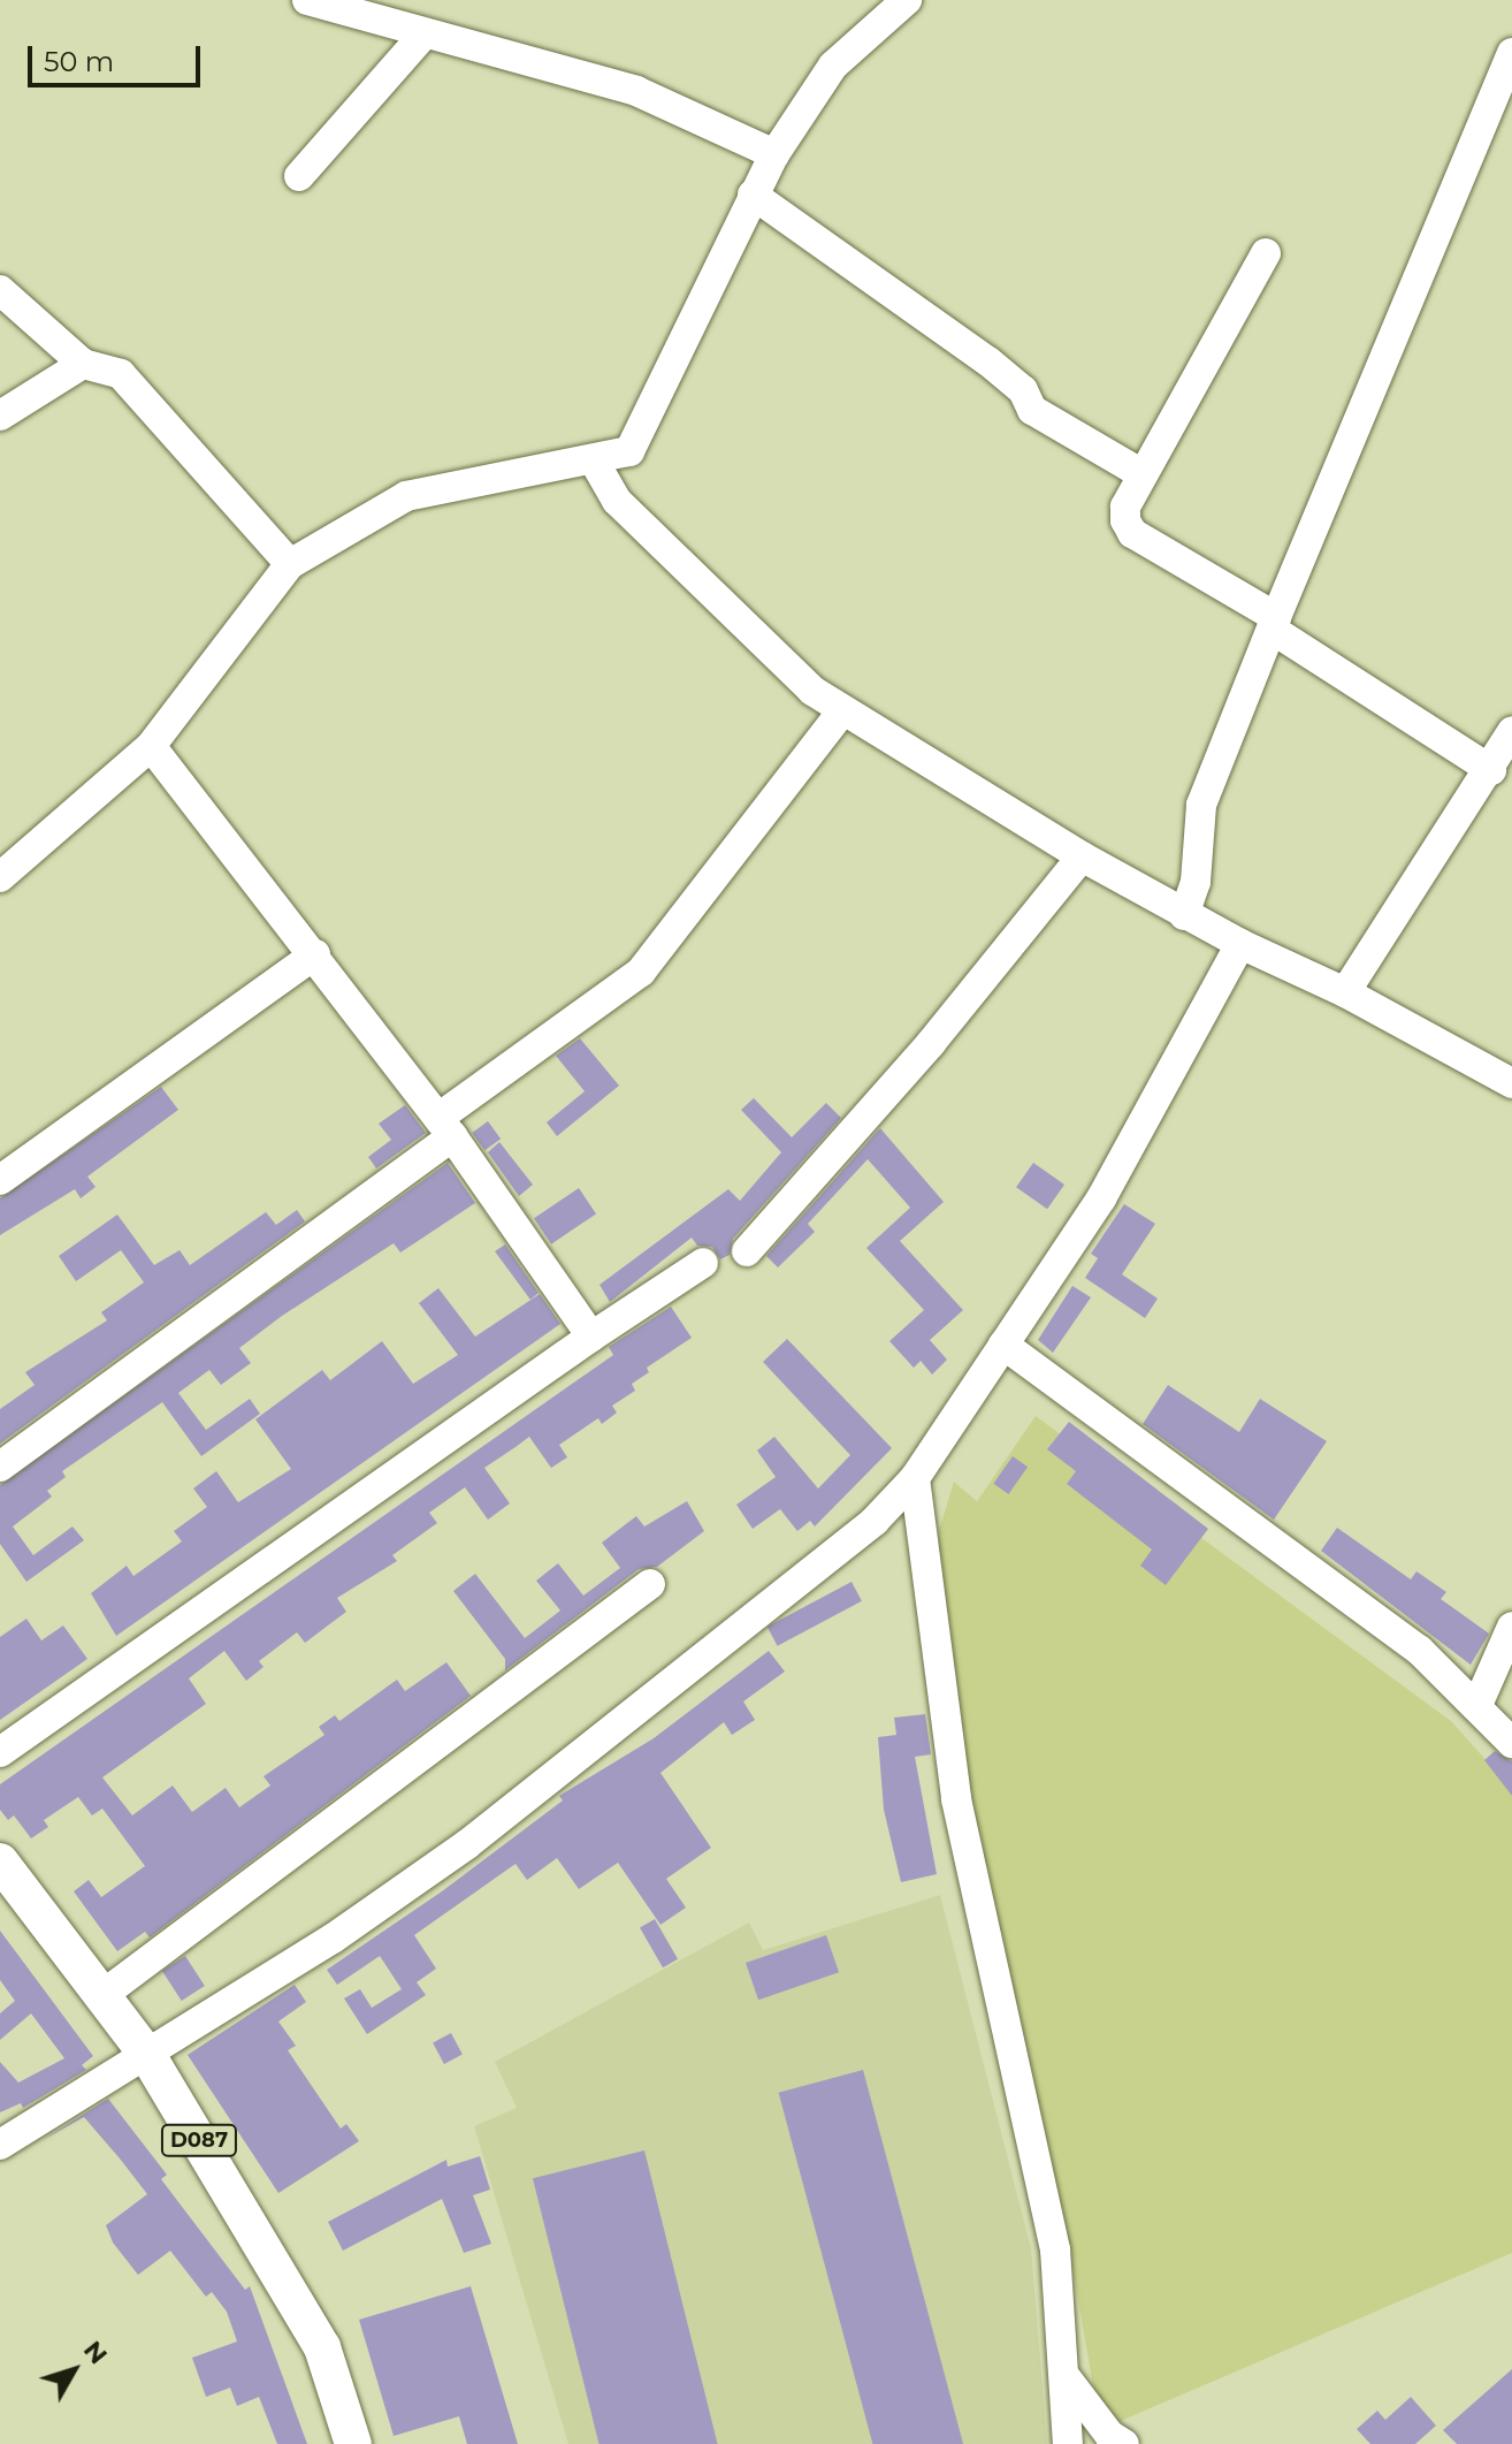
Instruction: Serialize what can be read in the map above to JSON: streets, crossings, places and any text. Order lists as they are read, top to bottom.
{
  "streets": {
    "main road": ["D087"]
  },
  "scale_bar": "50 m",
  "north": "top right"
}
